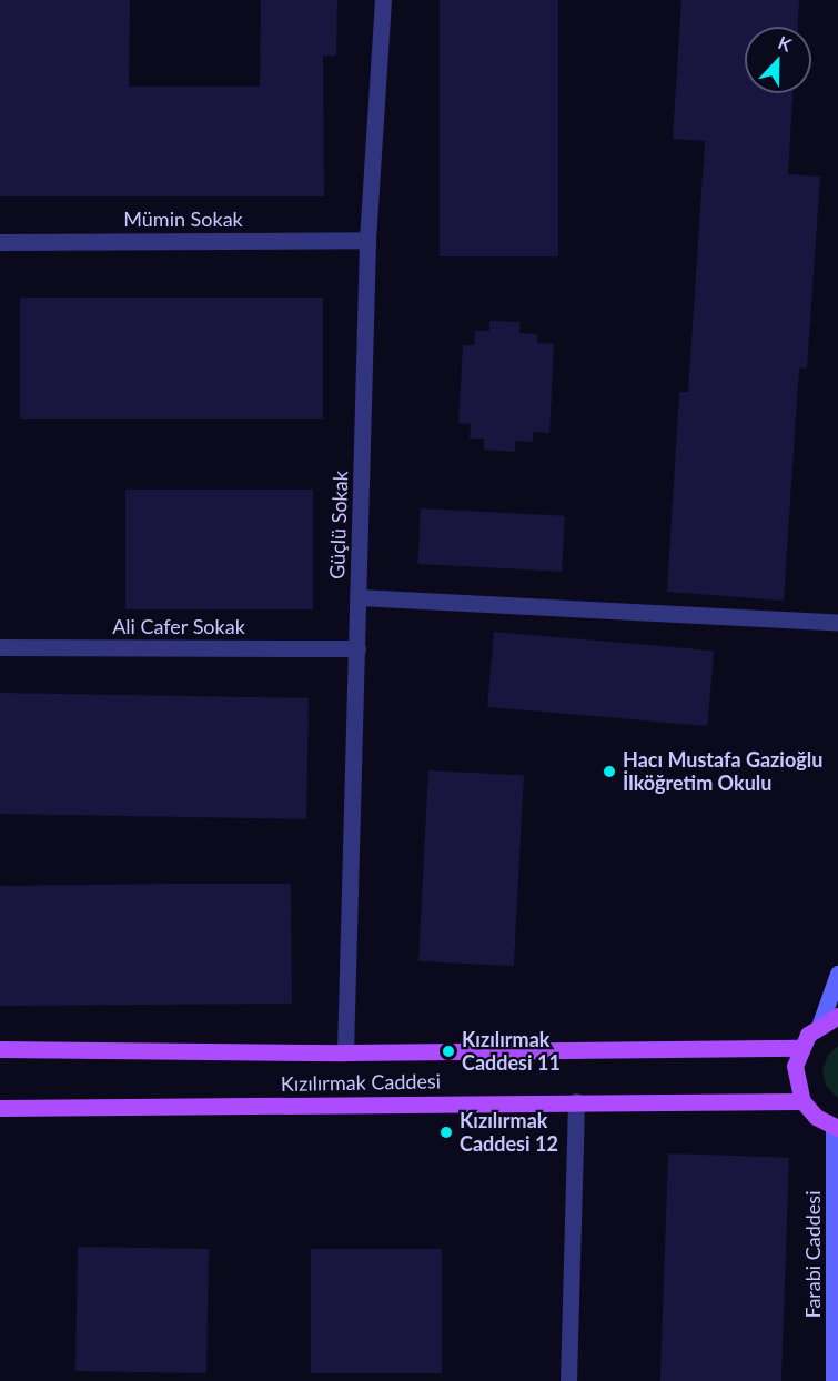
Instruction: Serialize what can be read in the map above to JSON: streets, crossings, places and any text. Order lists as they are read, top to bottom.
{
  "streets": {
    "main road": ["Kızılırmak Caddesi"],
    "street": [
      "Mümin Sokak",
      "Güçlü Sokak",
      "Ali Cafer Sokak",
      "Farabi Caddesi"
    ]
  },
  "crossings": [
    ["Mümin Sokak", "Güçlü Sokak"],
    ["Güçlü Sokak", "Ali Cafer Sokak"],
    ["Güçlü Sokak", "Kızılırmak Caddesi"]
  ],
  "places": ["Hacı Mustafa Gazioğlu İlköğretim Okulu", "Kızılırmak Caddesi 11", "Kızılırmak Caddesi 12"],
  "north": "top"
}
